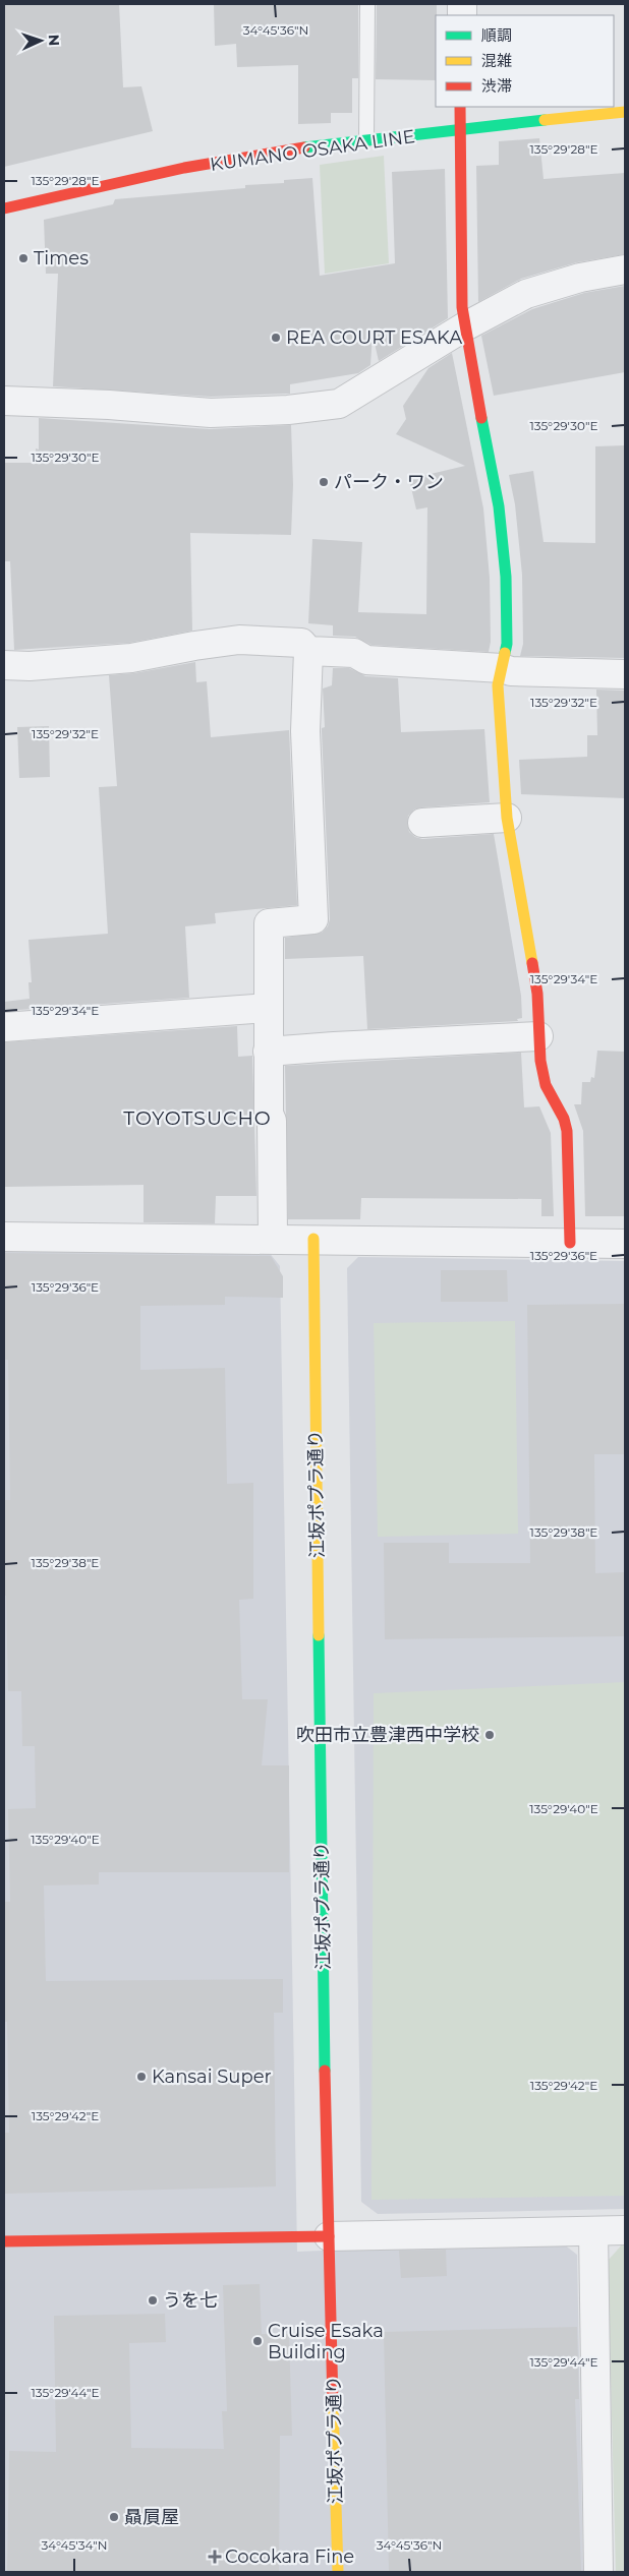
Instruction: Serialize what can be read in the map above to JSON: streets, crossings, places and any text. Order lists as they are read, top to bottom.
{
  "streets": {
    "street": ["KUMANO OSAKA LINE", "江坂ポプラ通り"]
  },
  "districts": ["TOYOTSUCHO"],
  "places": {
    "other": [
      "Times",
      "REA COURT ESAKA",
      "パーク・ワン",
      "吹田市立豊津西中学校",
      "Kansai Super",
      "うを七",
      "Cruise Esaka Building",
      "贔屓屋"
    ],
    "health": ["Cocokara Fine"]
  },
  "legend": ["順調", "混雑", "渋滞"],
  "north": "right",
  "coordinates": [
    "34°45'36\"N",
    "135°29'28\"E",
    "135°29'30\"E",
    "135°29'32\"E",
    "135°29'34\"E",
    "135°29'36\"E",
    "135°29'38\"E",
    "135°29'40\"E",
    "135°29'42\"E",
    "135°29'44\"E",
    "34°45'34\"N"
  ]
}
